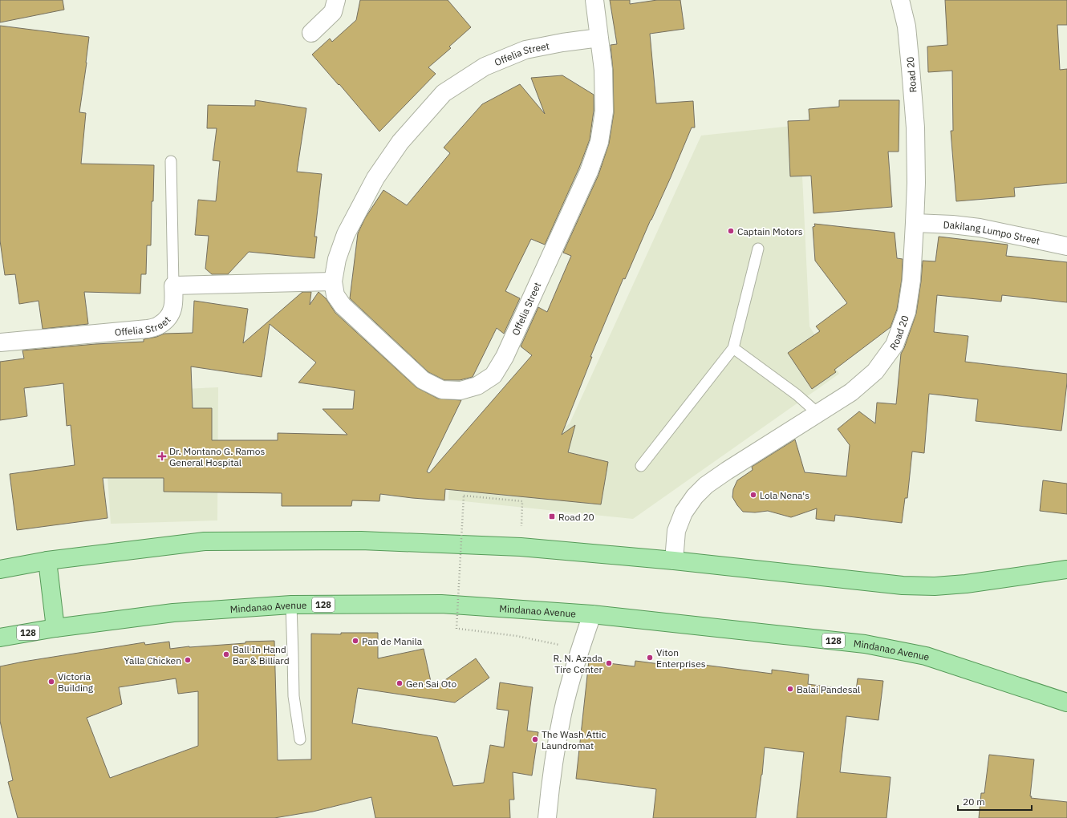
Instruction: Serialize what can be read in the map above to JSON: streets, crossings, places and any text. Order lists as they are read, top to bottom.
{
  "streets": {
    "main road": ["128", "Mindanao Avenue"],
    "street": ["Offelia Street", "Road 20", "Dakilang Lumpo Street"]
  },
  "crossings": [
    ["Road 20", "Dakilang Lumpo Street"]
  ],
  "places": {
    "other": [
      "Captain Motors",
      "Lola Nena's",
      "Pan de Manila",
      "Ball In Hand Bar & Billiard",
      "Viton Enterprises",
      "Yalla Chicken",
      "R. N. Azada Tire Center",
      "Victoria Building",
      "Gen Sai Oto",
      "Balai Pandesal",
      "The Wash Attic Laundromat"
    ],
    "health": ["Dr. Montano G. Ramos General Hospital"],
    "transit": ["Road 20"]
  },
  "scale_bar": "20 m"
}
